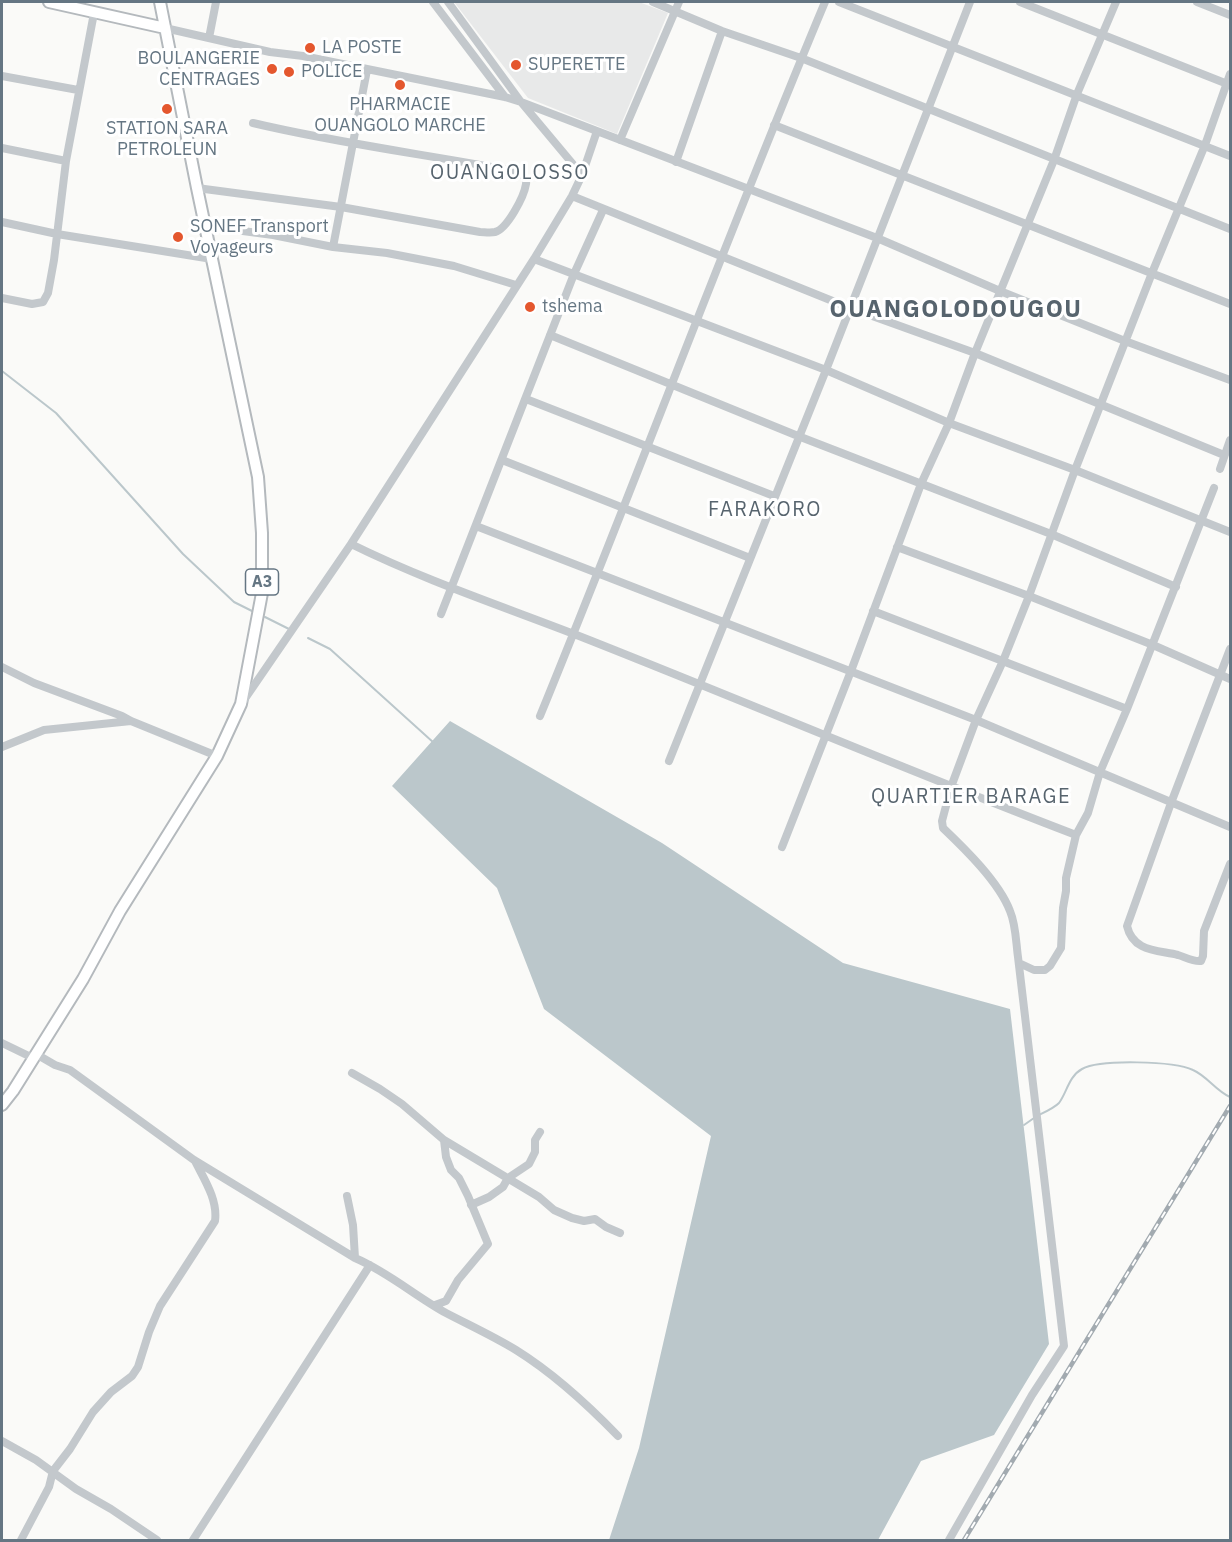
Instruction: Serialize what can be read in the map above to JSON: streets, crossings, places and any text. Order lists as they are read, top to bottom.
{
  "streets": {
    "highway": ["A3"]
  },
  "districts": [
    "OUANGOLOSSO",
    "OUANGOLODOUGOU",
    "FARAKORO",
    "QUARTIER BARAGE"
  ],
  "places": [
    "LA POSTE",
    "SUPERETTE",
    "BOULANGERIE CENTRAGES",
    "POLICE",
    "PHARMACIE OUANGOLO MARCHE",
    "STATION SARA PETROLEUN",
    "SONEF Transport Voyageurs",
    "tshema"
  ]
}
